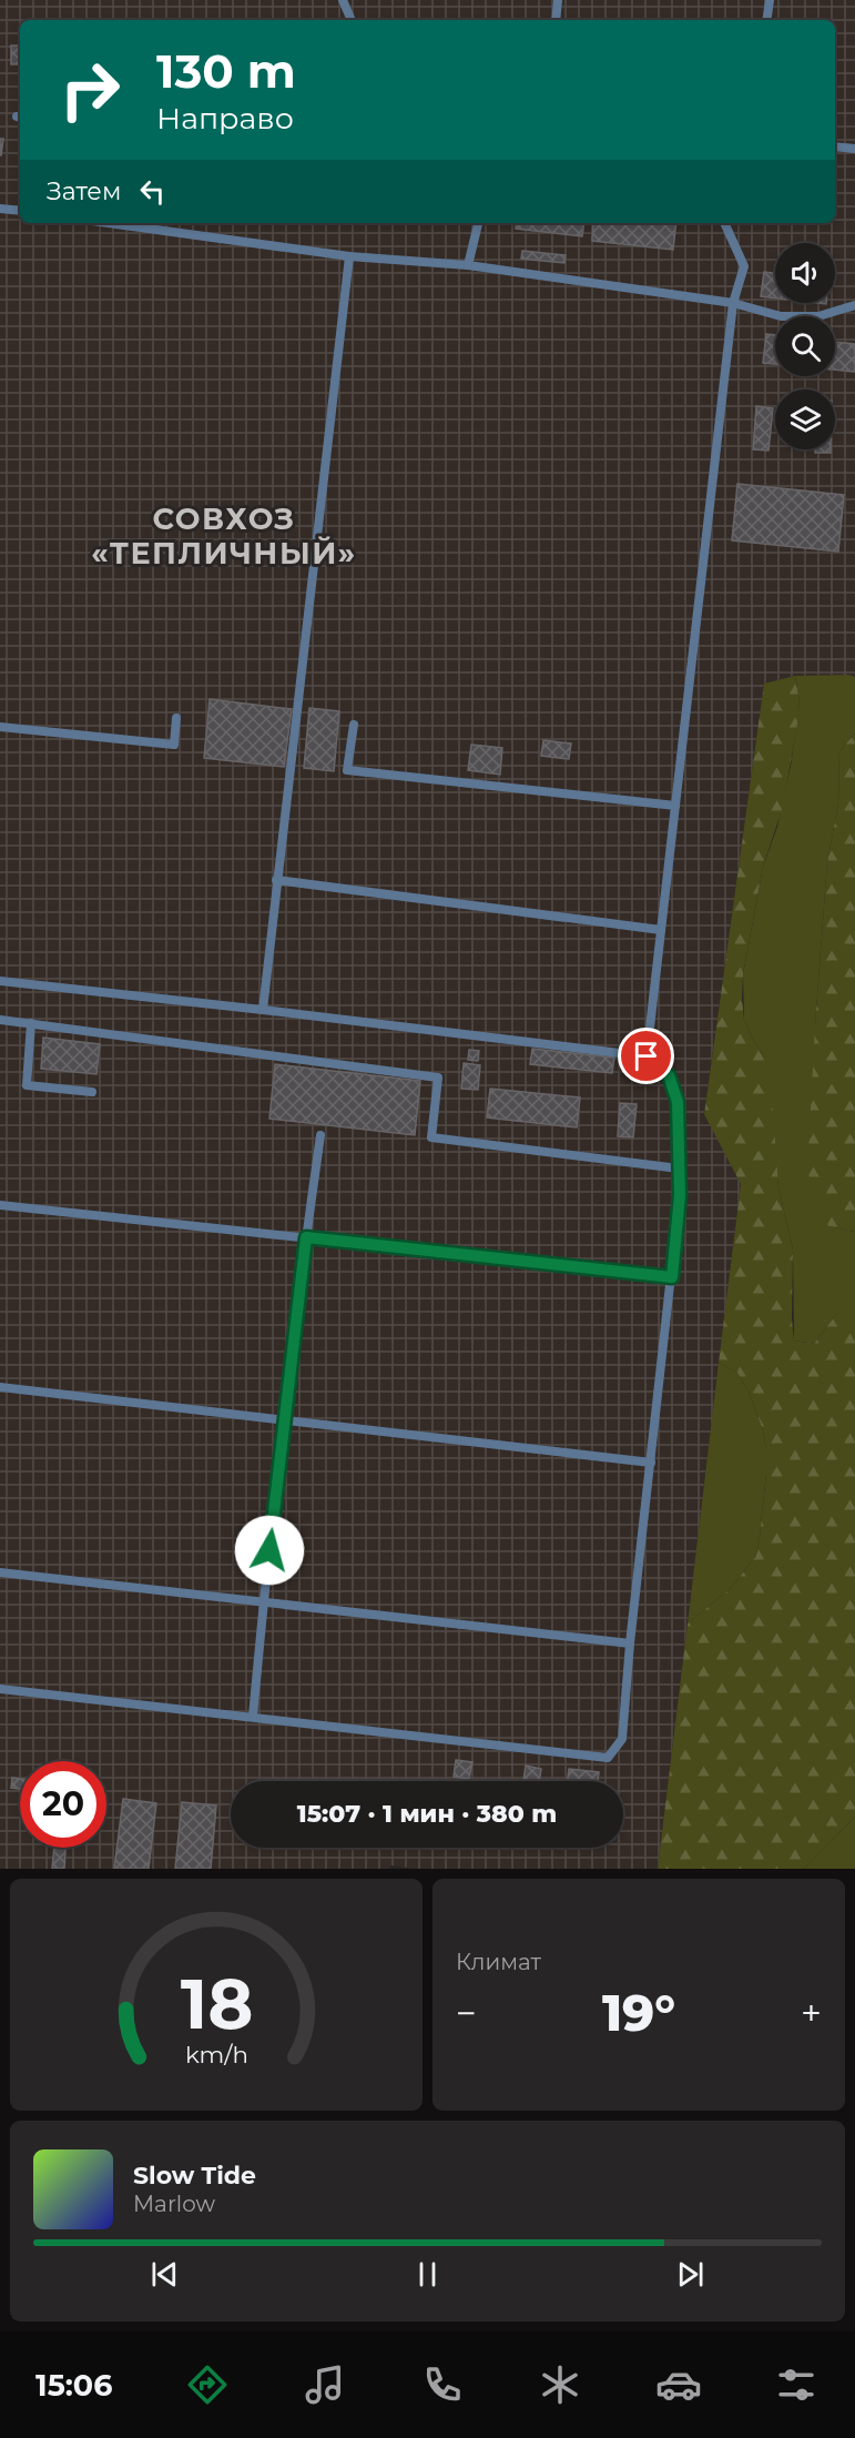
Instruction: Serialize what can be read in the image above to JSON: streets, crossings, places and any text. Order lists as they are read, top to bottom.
{
  "districts": ["СОВХОЗ «ТЕПЛИЧНЫЙ»"],
  "page": {
    "turn": ["130 m", "Направо"],
    "then": "Затем",
    "limit": "20",
    "trip": "15:07 · 1 мин · 380 m",
    "tile": "Климат",
    "heat": ["−", "19°", "+"],
    "song": ["Slow Tide", "Marlow"],
    "tabs": "15:06",
    "gauge": ["18", "km/h"]
  }
}
